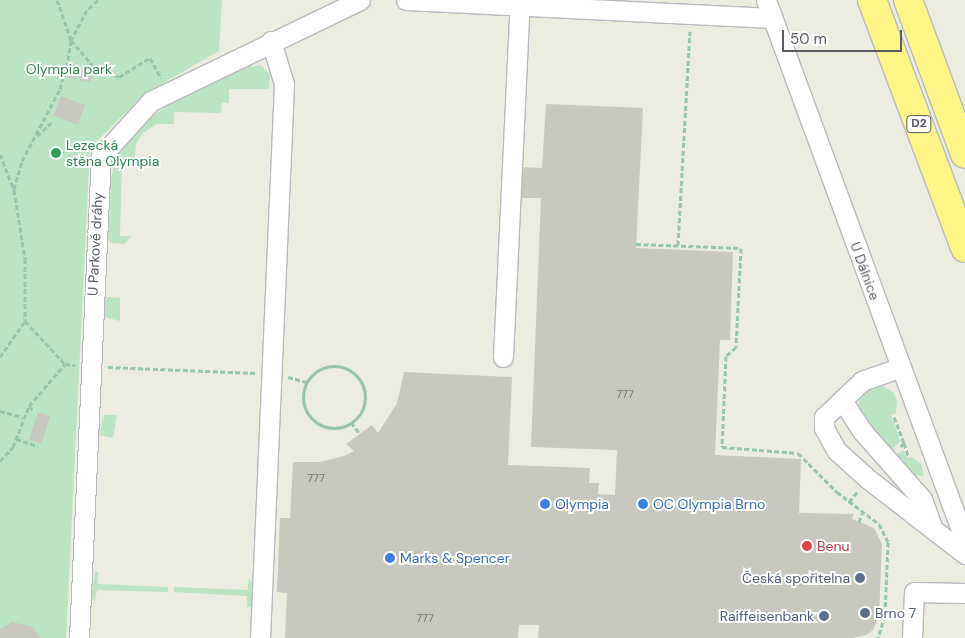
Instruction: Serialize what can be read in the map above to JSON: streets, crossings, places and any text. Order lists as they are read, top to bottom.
{
  "streets": {
    "highway": ["D2"],
    "street": ["U Parkové dráhy", "U Dálnice"]
  },
  "parks": ["Olympia park"],
  "places": [
    "Lezecká stěna Olympia",
    "Olympia",
    "OC Olympia Brno",
    "Benu",
    "Marks & Spencer",
    "Česká spořitelna",
    "Brno 7",
    "Raiffeisenbank"
  ],
  "house_numbers": ["777", "777", "777"],
  "scale_bar": "50 m"
}
